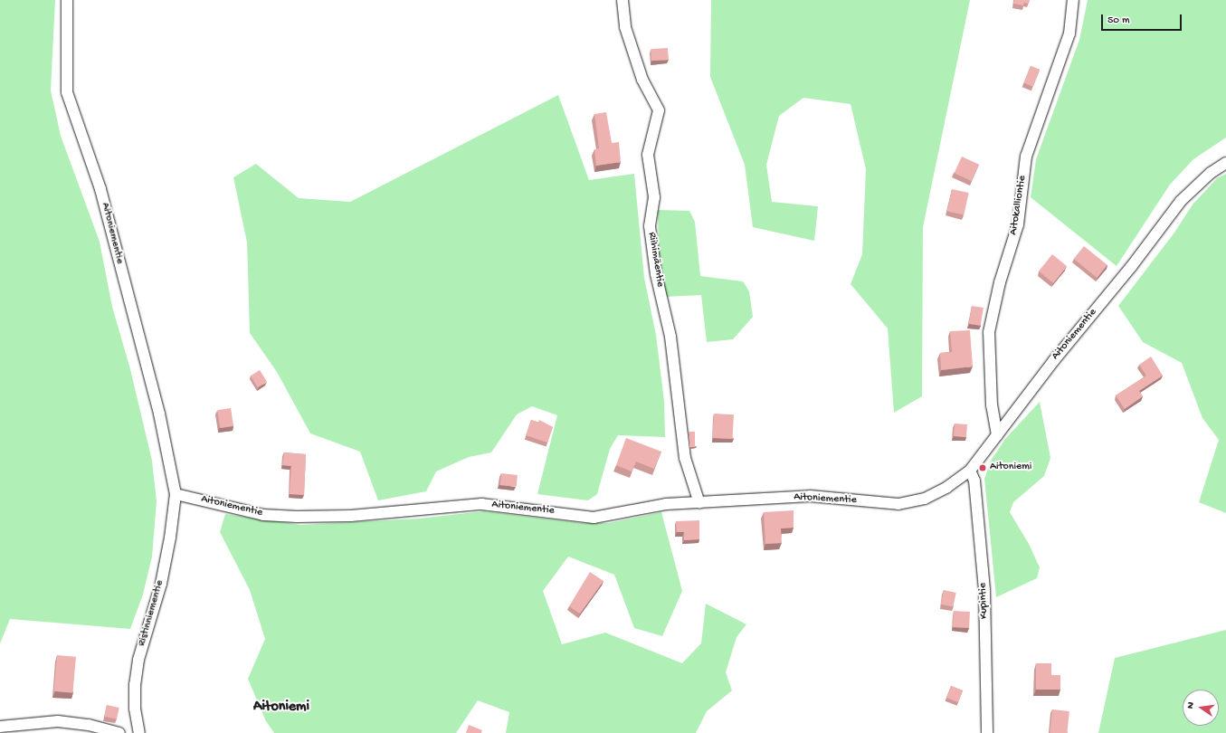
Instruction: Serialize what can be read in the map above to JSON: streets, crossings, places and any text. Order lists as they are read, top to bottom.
{
  "streets": {
    "street": [
      "Aitokalliontie",
      "Aitoniementie",
      "Riihimäentie",
      "Kupintie",
      "Ristinniementie"
    ]
  },
  "crossings": [
    ["Aitokalliontie", "Aitoniementie"],
    ["Aitoniementie", "Riihimäentie"],
    ["Aitoniementie", "Kupintie"],
    ["Aitoniementie", "Ristinniementie"]
  ],
  "districts": ["Aitoniemi"],
  "places": ["Aitoniemi"],
  "scale_bar": "50 m",
  "north": "left"
}
